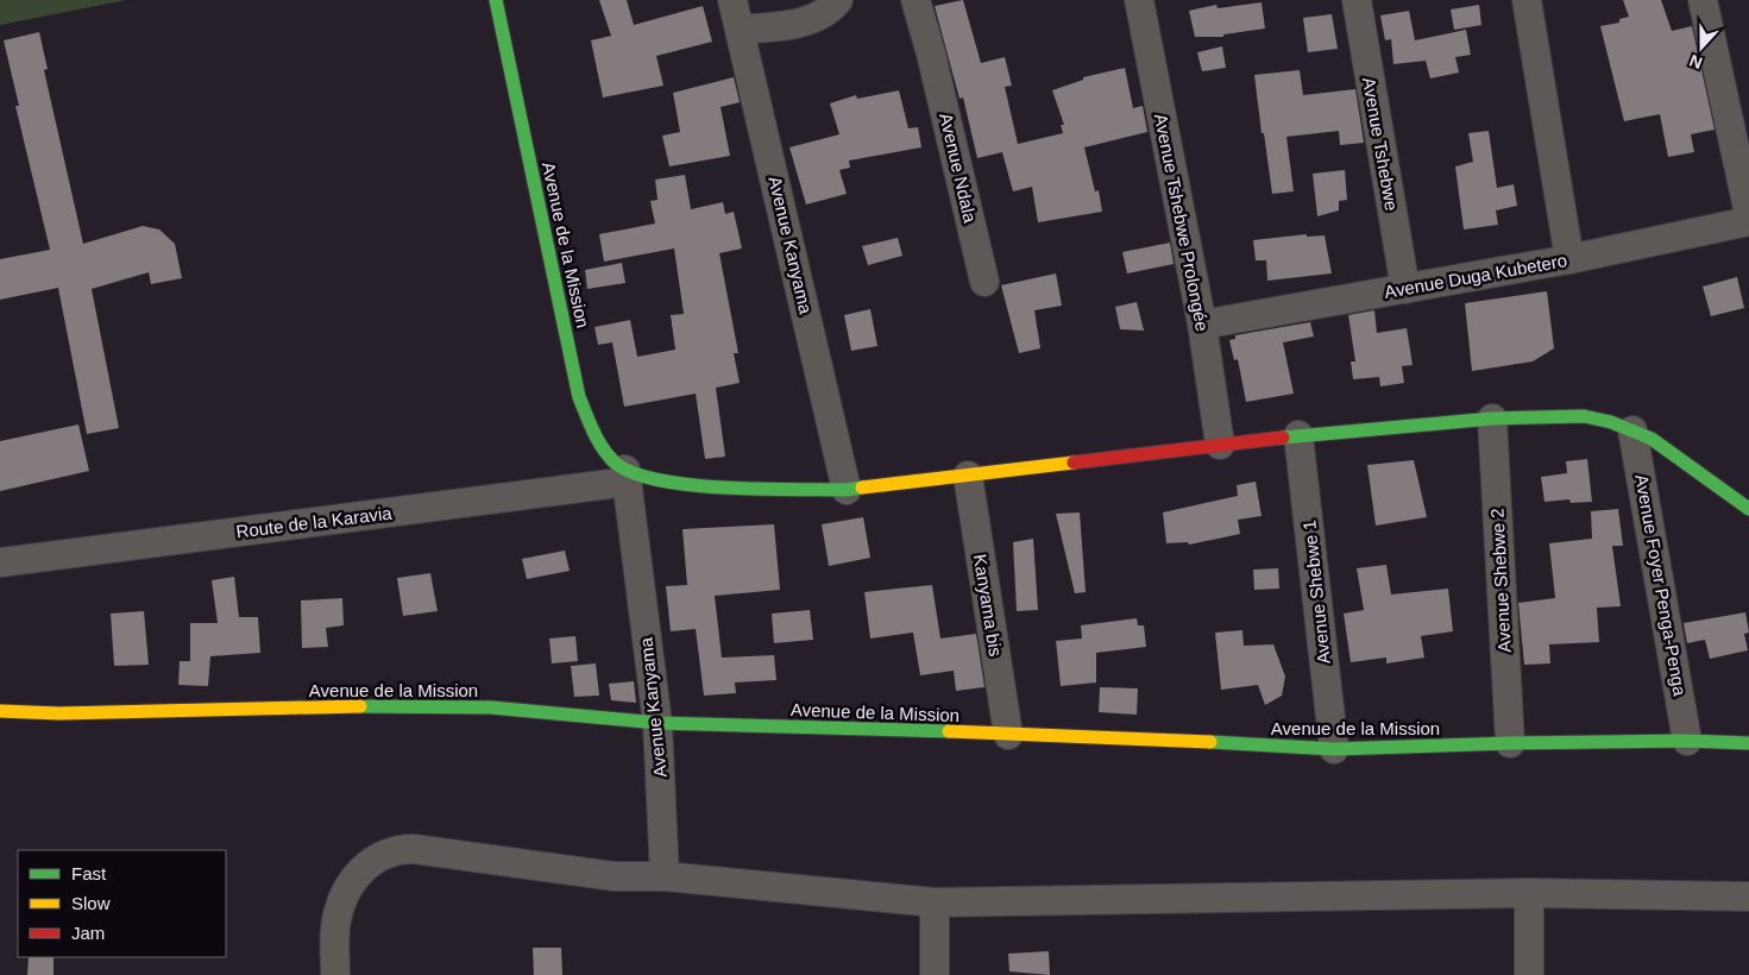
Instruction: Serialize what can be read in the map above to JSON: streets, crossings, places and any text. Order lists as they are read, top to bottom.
{
  "streets": {
    "street": [
      "Avenue Tshebwe",
      "Avenue Ndala",
      "Avenue Tshebwe Prolongée",
      "Avenue de la Mission",
      "Avenue Kanyama",
      "Avenue Duga Kubetero",
      "Route de la Karavia",
      "Avenue Shebwe 2",
      "Avenue Foyer Penga-Penga",
      "Avenue Shebwe 1",
      "Kanyama bis"
    ]
  },
  "crossings": [
    ["Avenue Tshebwe", "Avenue Duga Kubetero"],
    ["Avenue Tshebwe Prolongée", "Avenue de la Mission"],
    ["Avenue Tshebwe Prolongée", "Avenue Duga Kubetero"],
    ["Avenue de la Mission", "Avenue Kanyama"],
    ["Avenue de la Mission", "Route de la Karavia"],
    ["Avenue de la Mission", "Avenue Shebwe 2"],
    ["Avenue de la Mission", "Avenue Foyer Penga-Penga"],
    ["Avenue de la Mission", "Avenue Shebwe 1"],
    ["Avenue de la Mission", "Kanyama bis"],
    ["Avenue Kanyama", "Route de la Karavia"]
  ],
  "legend": ["Fast", "Slow", "Jam"],
  "north": "bottom"
}
